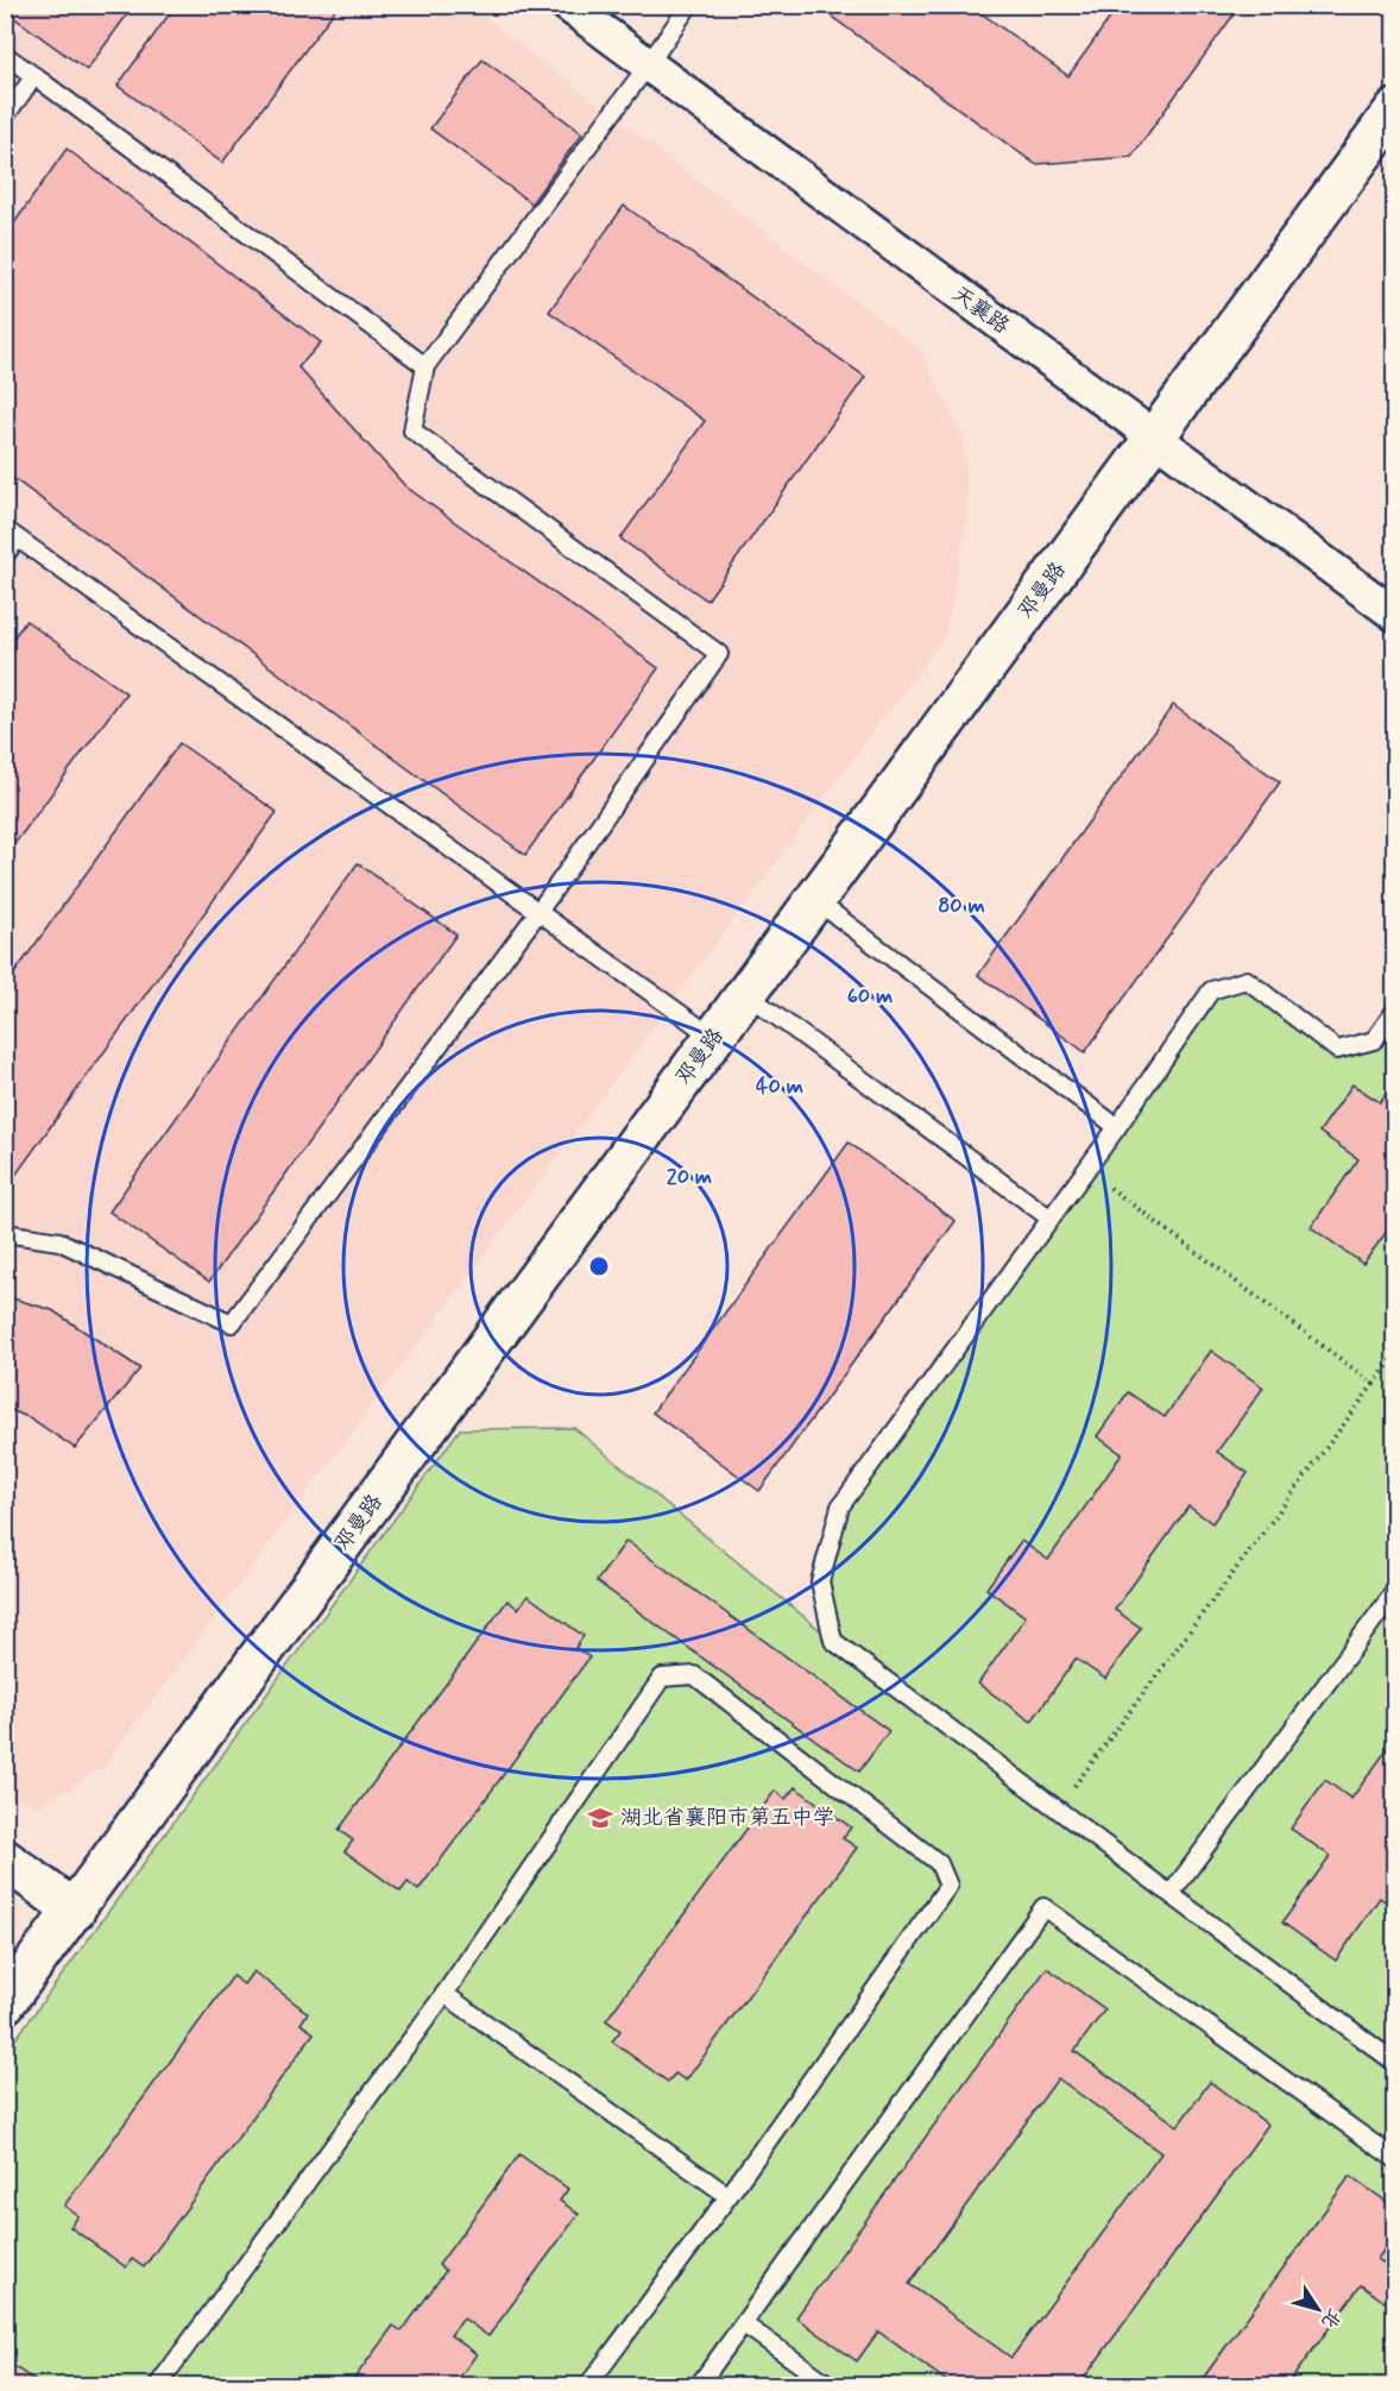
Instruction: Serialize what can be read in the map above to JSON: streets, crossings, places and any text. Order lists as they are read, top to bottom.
{
  "streets": {
    "street": ["天襄路", "邓曼路"]
  },
  "crossings": [
    ["天襄路", "邓曼路"]
  ],
  "places": {
    "school or university": ["湖北省襄阳市第五中学"]
  },
  "north": "bottom right",
  "rings": [
    "80 m",
    "60 m",
    "40 m",
    "20 m"
  ]
}
